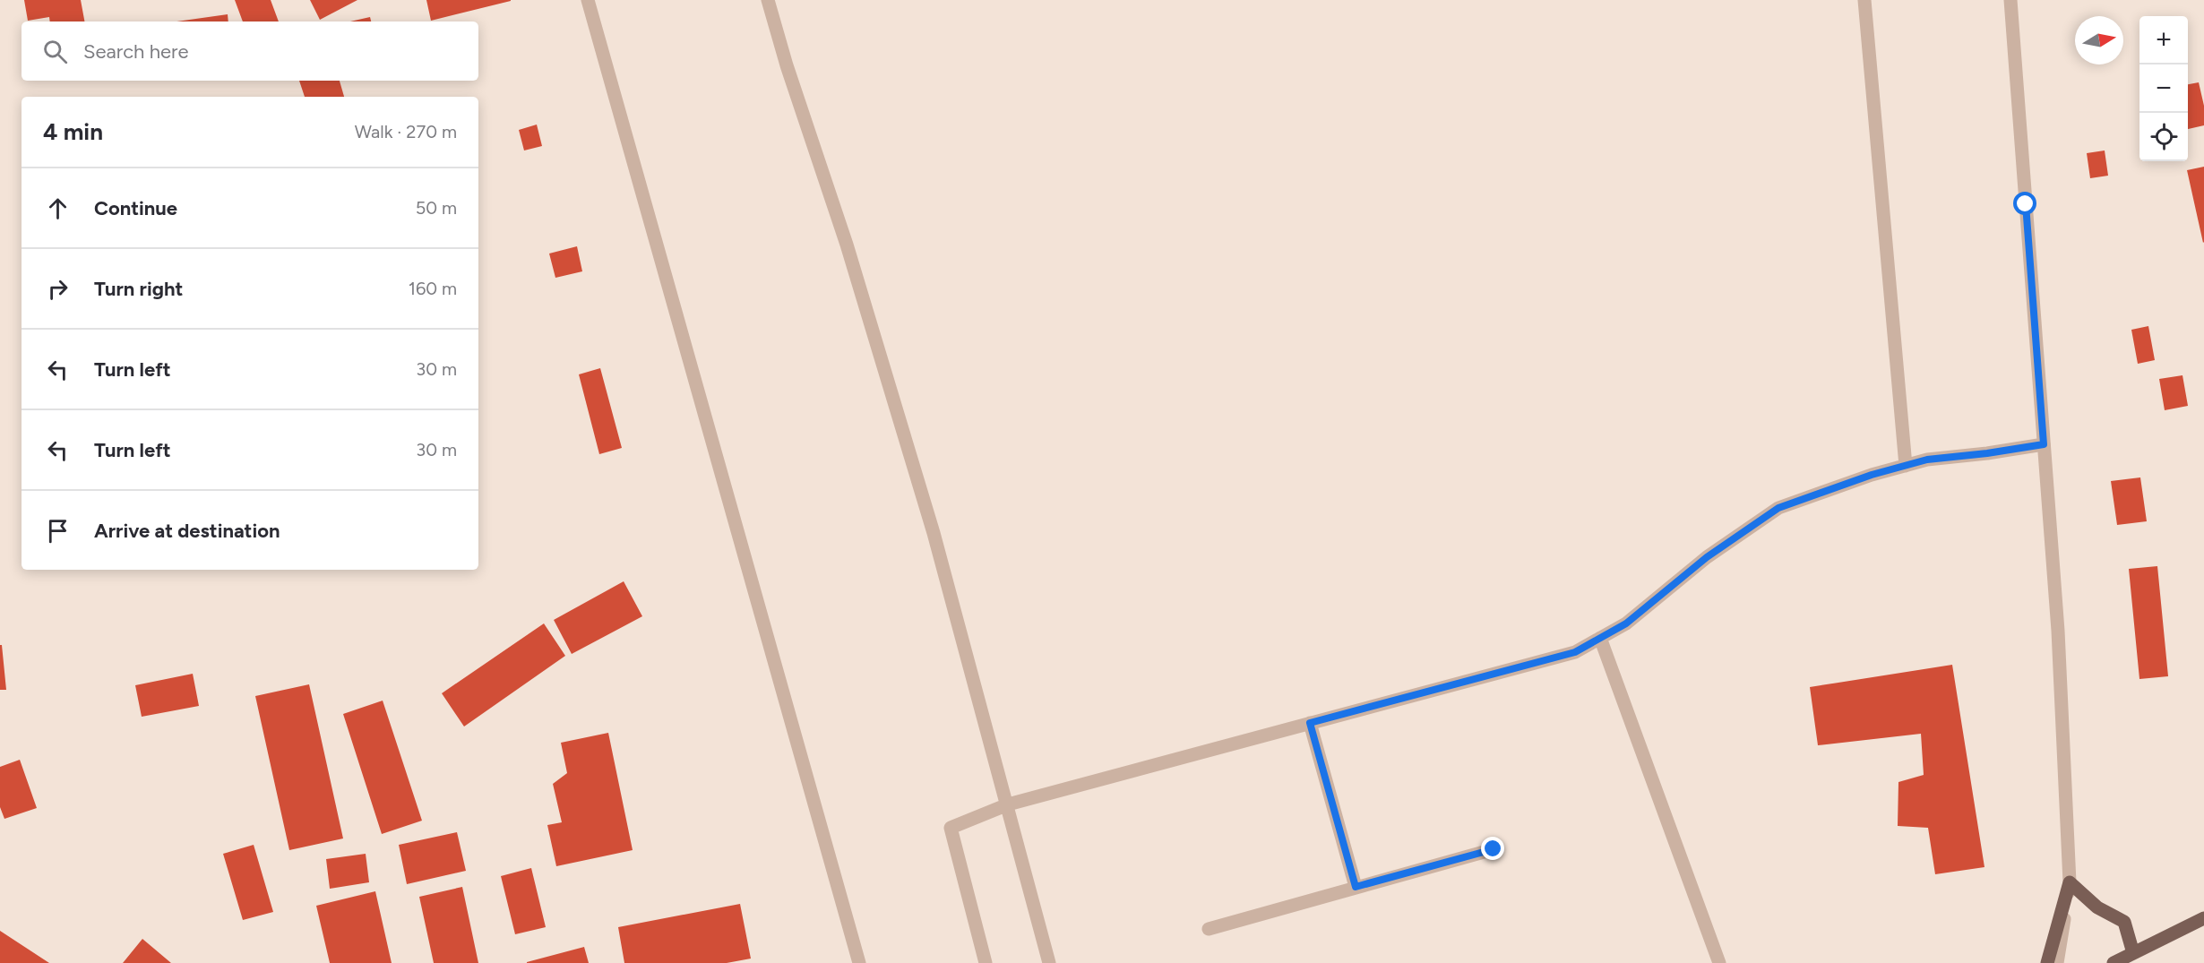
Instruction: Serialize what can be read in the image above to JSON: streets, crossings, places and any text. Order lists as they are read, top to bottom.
{
  "north": "right",
  "page": {
    "map_buttons": ["+", "−"],
    "search": "Search here",
    "heading": ["4 min", "Walk · 270 m"],
    "list": [
      ["Continue", "50 m"],
      ["Turn right", "160 m"],
      ["Turn left", "30 m"],
      ["Turn left", "30 m"],
      "Arrive at destination"
    ]
  }
}
